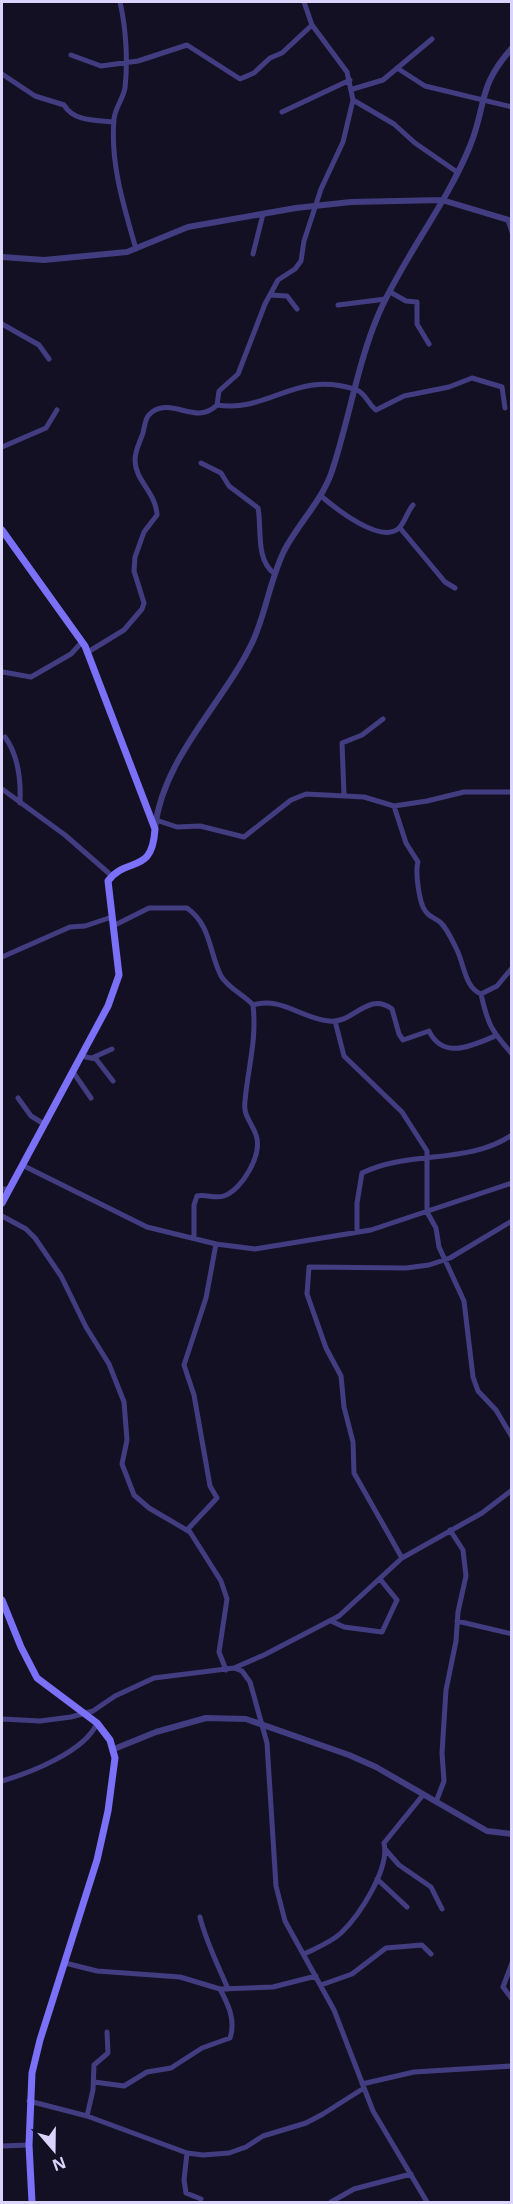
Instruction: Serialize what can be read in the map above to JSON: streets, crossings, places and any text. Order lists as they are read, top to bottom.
{
  "north": "bottom"
}
